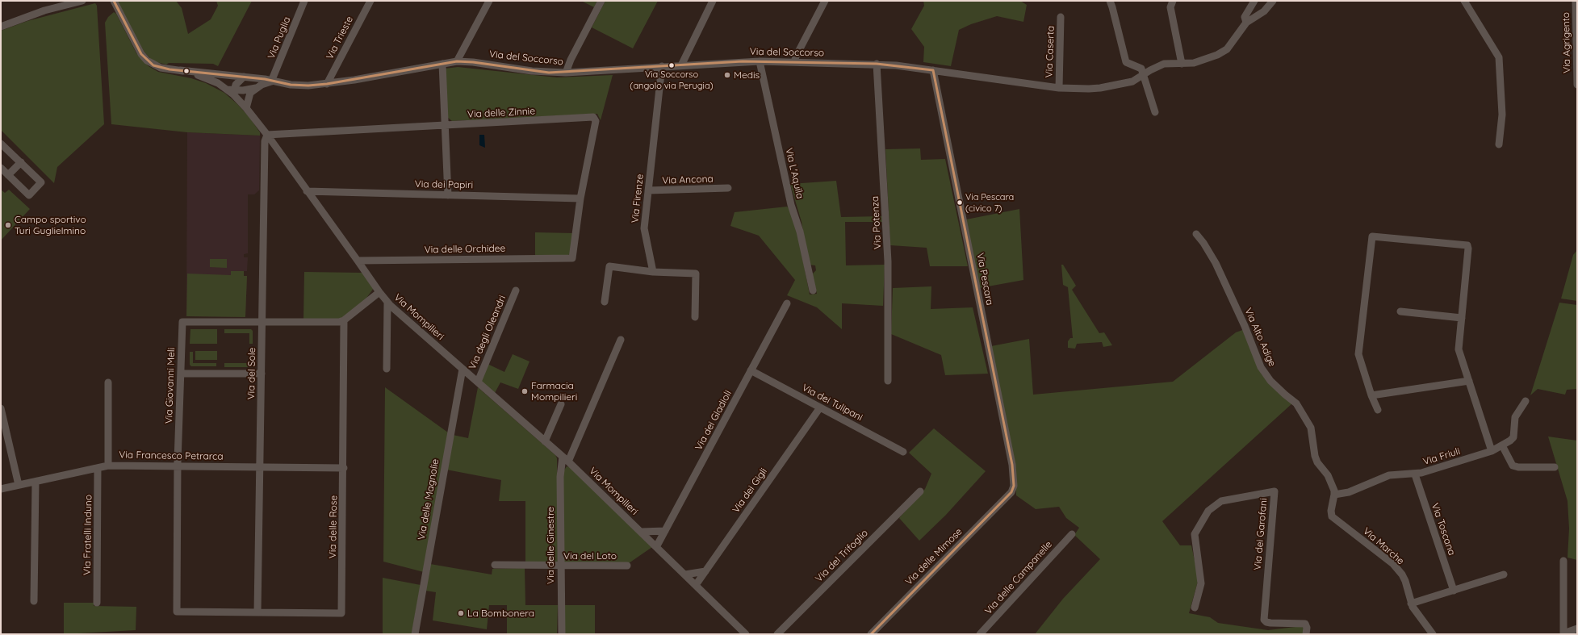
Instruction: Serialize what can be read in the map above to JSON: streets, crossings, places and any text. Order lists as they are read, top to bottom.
{
  "streets": {
    "street": [
      "Via Puglia",
      "Via Trieste",
      "Via Agrigento",
      "Via Caserta",
      "Via del Soccorso",
      "Via delle Zinnie",
      "Via L'Aquila",
      "Via Ancona",
      "Via dei Papiri",
      "Via Firenze",
      "Via Potenza",
      "Via delle Orchidee",
      "Via Pescara",
      "Via Mompilieri",
      "Via degli Oleandri",
      "Via Alto Adige",
      "Via del Sole",
      "Via Giovanni Meli",
      "Via dei Tulipani",
      "Via dei Gladioli",
      "Via Francesco Petrarca",
      "Via Friuli",
      "Via dei Gigli",
      "Via delle Magnolie",
      "Via delle Rose",
      "Via Toscana",
      "Via dei Garofani",
      "Via Fratelli Induno",
      "Via delle Ginestre",
      "Via Marche",
      "Via del Loto",
      "Via del Trifoglio",
      "Via delle Mimose",
      "Via delle Campanelle"
    ]
  },
  "crossings": [
    ["Via Puglia", "Via del Soccorso"],
    ["Via Trieste", "Via del Soccorso"],
    ["Via Caserta", "Via del Soccorso"],
    ["Via del Soccorso", "Via L'Aquila"],
    ["Via del Soccorso", "Via Firenze"],
    ["Via del Soccorso", "Via Potenza"],
    ["Via del Soccorso", "Via Pescara"],
    ["Via del Soccorso", "Via Mompilieri"],
    ["Via delle Zinnie", "Via dei Papiri"],
    ["Via delle Zinnie", "Via delle Orchidee"],
    ["Via delle Zinnie", "Via Mompilieri"],
    ["Via delle Zinnie", "Via del Sole"],
    ["Via Ancona", "Via Firenze"],
    ["Via dei Papiri", "Via Mompilieri"],
    ["Via delle Orchidee", "Via Mompilieri"],
    ["Via Pescara", "Via delle Mimose"],
    ["Via Mompilieri", "Via degli Oleandri"],
    ["Via Mompilieri", "Via del Sole"],
    ["Via Mompilieri", "Via dei Gladioli"],
    ["Via Mompilieri", "Via dei Gigli"],
    ["Via Mompilieri", "Via delle Magnolie"],
    ["Via Mompilieri", "Via delle Ginestre"],
    ["Via Alto Adige", "Via Friuli"],
    ["Via Alto Adige", "Via Marche"],
    ["Via del Sole", "Via Giovanni Meli"],
    ["Via del Sole", "Via Francesco Petrarca"],
    ["Via del Sole", "Via delle Rose"],
    ["Via Giovanni Meli", "Via Francesco Petrarca"],
    ["Via Giovanni Meli", "Via delle Rose"],
    ["Via dei Tulipani", "Via dei Gladioli"],
    ["Via dei Tulipani", "Via dei Gigli"],
    ["Via Francesco Petrarca", "Via delle Rose"],
    ["Via Francesco Petrarca", "Via Fratelli Induno"],
    ["Via Friuli", "Via Toscana"],
    ["Via Friuli", "Via Marche"],
    ["Via delle Ginestre", "Via del Loto"]
  ],
  "places": [
    "Via Soccorso (angolo via Perugia)",
    "Medis",
    "Via Pescara (civico 7)",
    "Campo sportivo Turi Guglielmino",
    "Farmacia Mompilieri",
    "La Bombonera"
  ]
}
